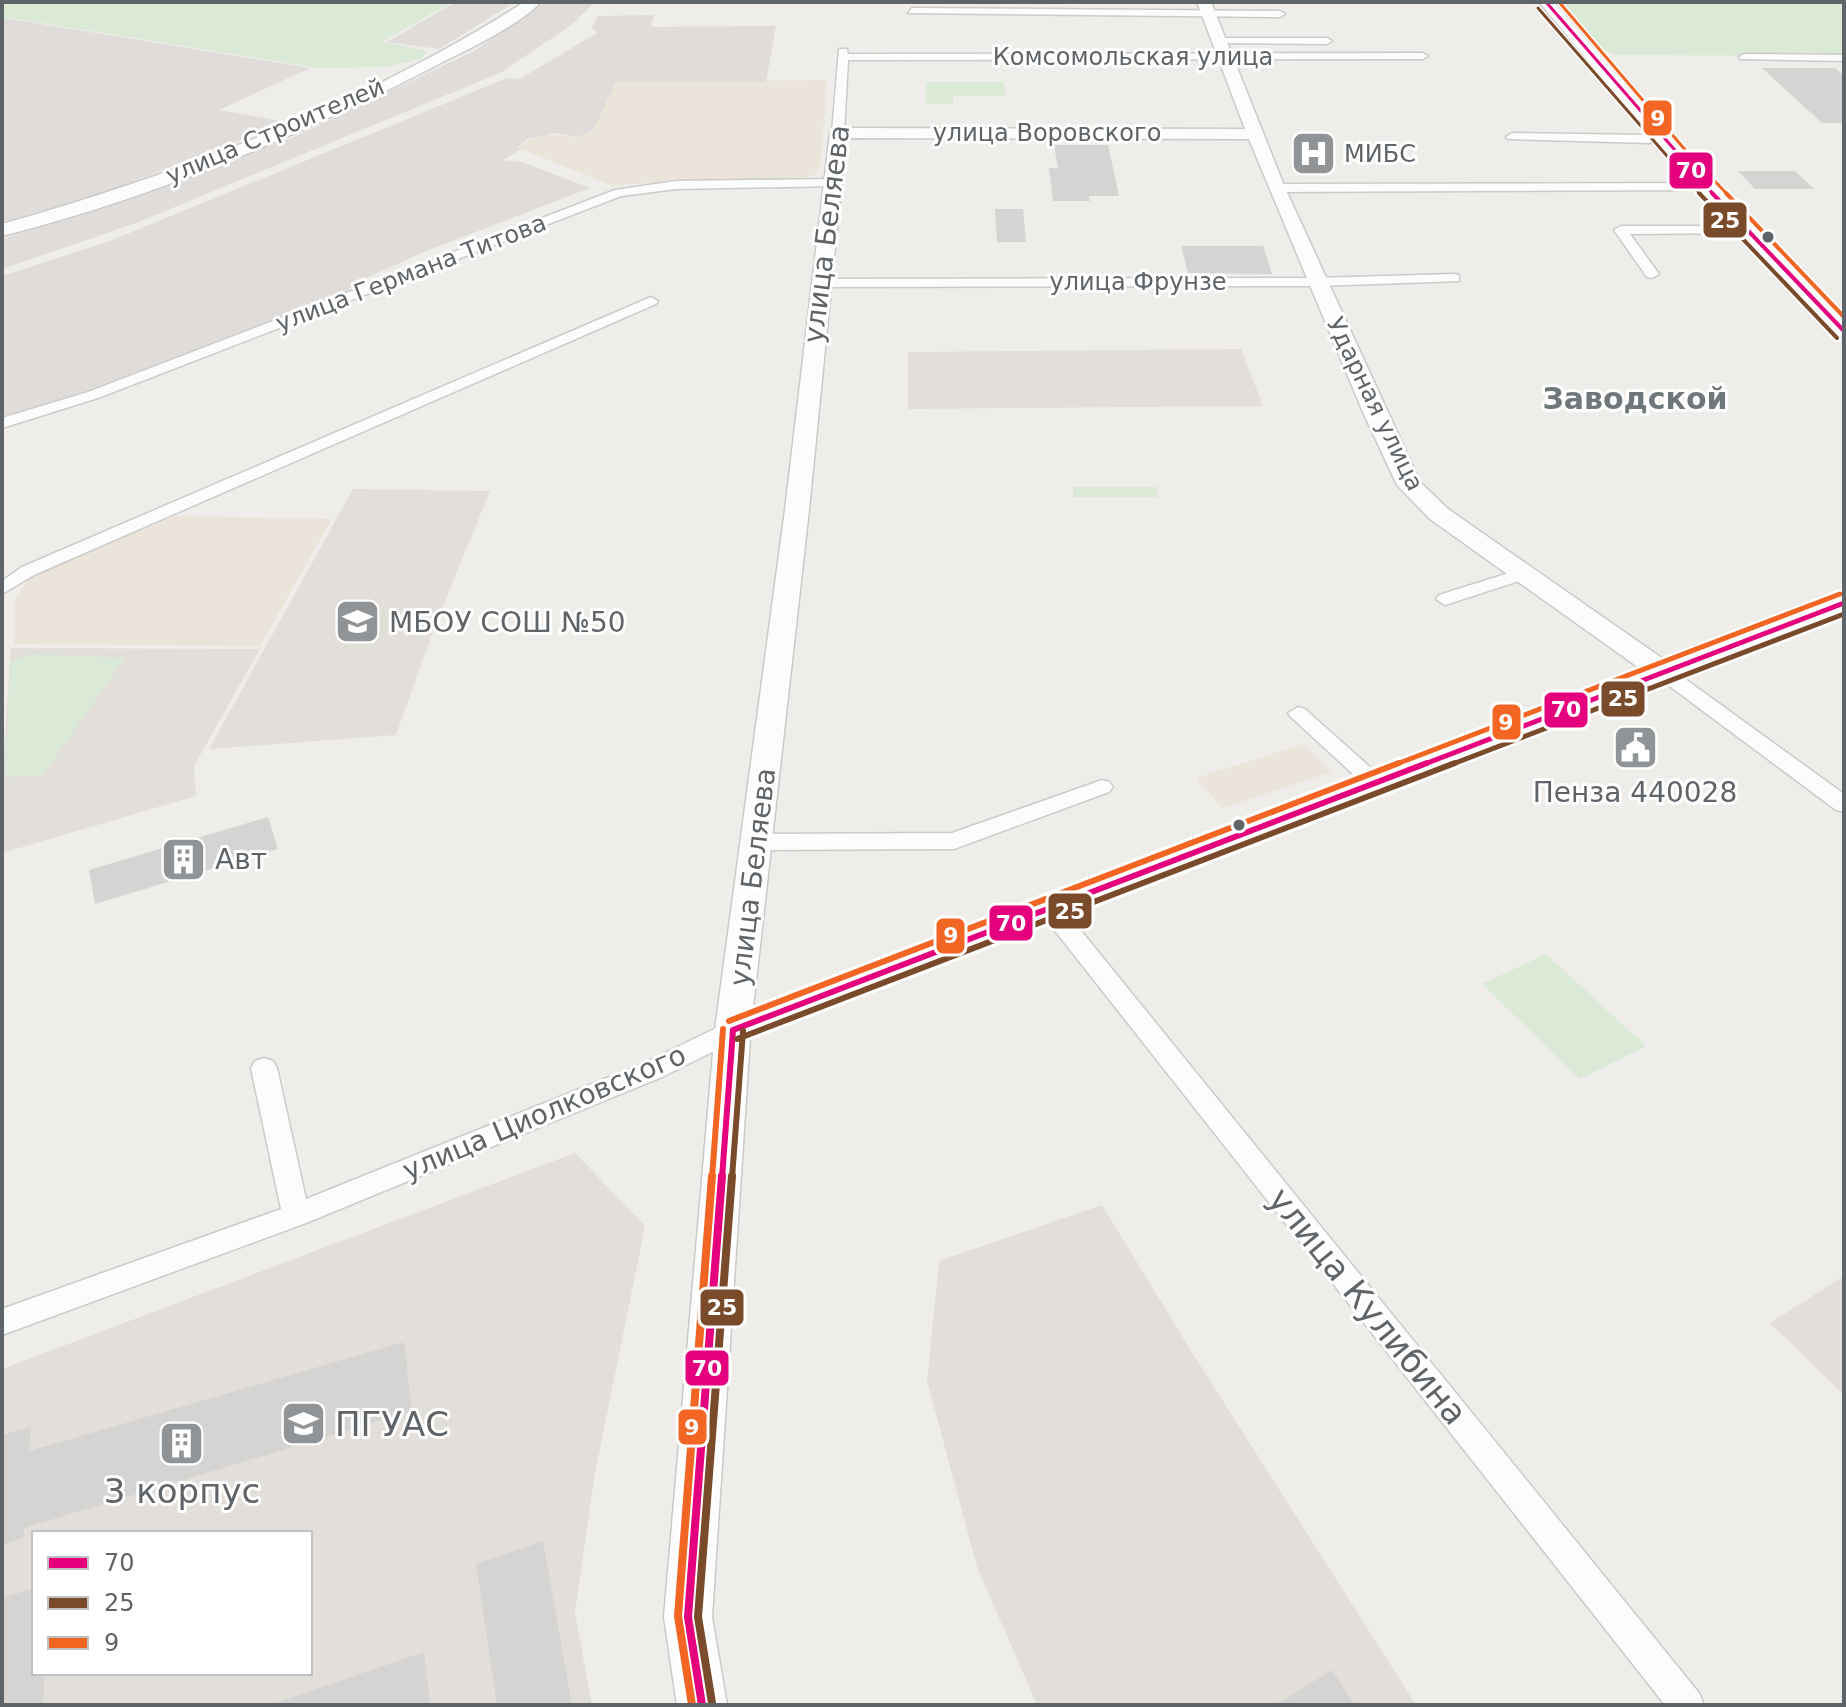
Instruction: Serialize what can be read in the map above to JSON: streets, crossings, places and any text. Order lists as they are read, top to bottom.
{
  "streets": {
    "street": [
      "Комсомольская улица",
      "улица Строителей",
      "улица Воровского",
      "улица Беляева",
      "улица Германа Титова",
      "улица Фрунзе",
      "Ударная улица",
      "улица Циолковского",
      "улица Кулибина"
    ]
  },
  "crossings": [
    ["Комсомольская улица", "улица Беляева"],
    ["Комсомольская улица", "Ударная улица"],
    ["улица Воровского", "улица Беляева"],
    ["улица Воровского", "Ударная улица"],
    ["улица Беляева", "улица Германа Титова"],
    ["улица Беляева", "улица Фрунзе"],
    ["улица Беляева", "улица Циолковского"],
    ["улица Фрунзе", "Ударная улица"],
    ["Ударная улица", "улица Циолковского"],
    ["улица Циолковского", "улица Кулибина"]
  ],
  "districts": ["Заводской"],
  "places": {
    "hospital": ["МИБС"],
    "school or university": ["МБОУ СОШ №50", "ПГУАС"],
    "public building": ["Пенза 440028"],
    "building": ["Авт", "3 корпус"]
  },
  "lines": ["transit line 70", "transit line 9", "transit line 25"],
  "legend": ["70", "25", "9"]
}
